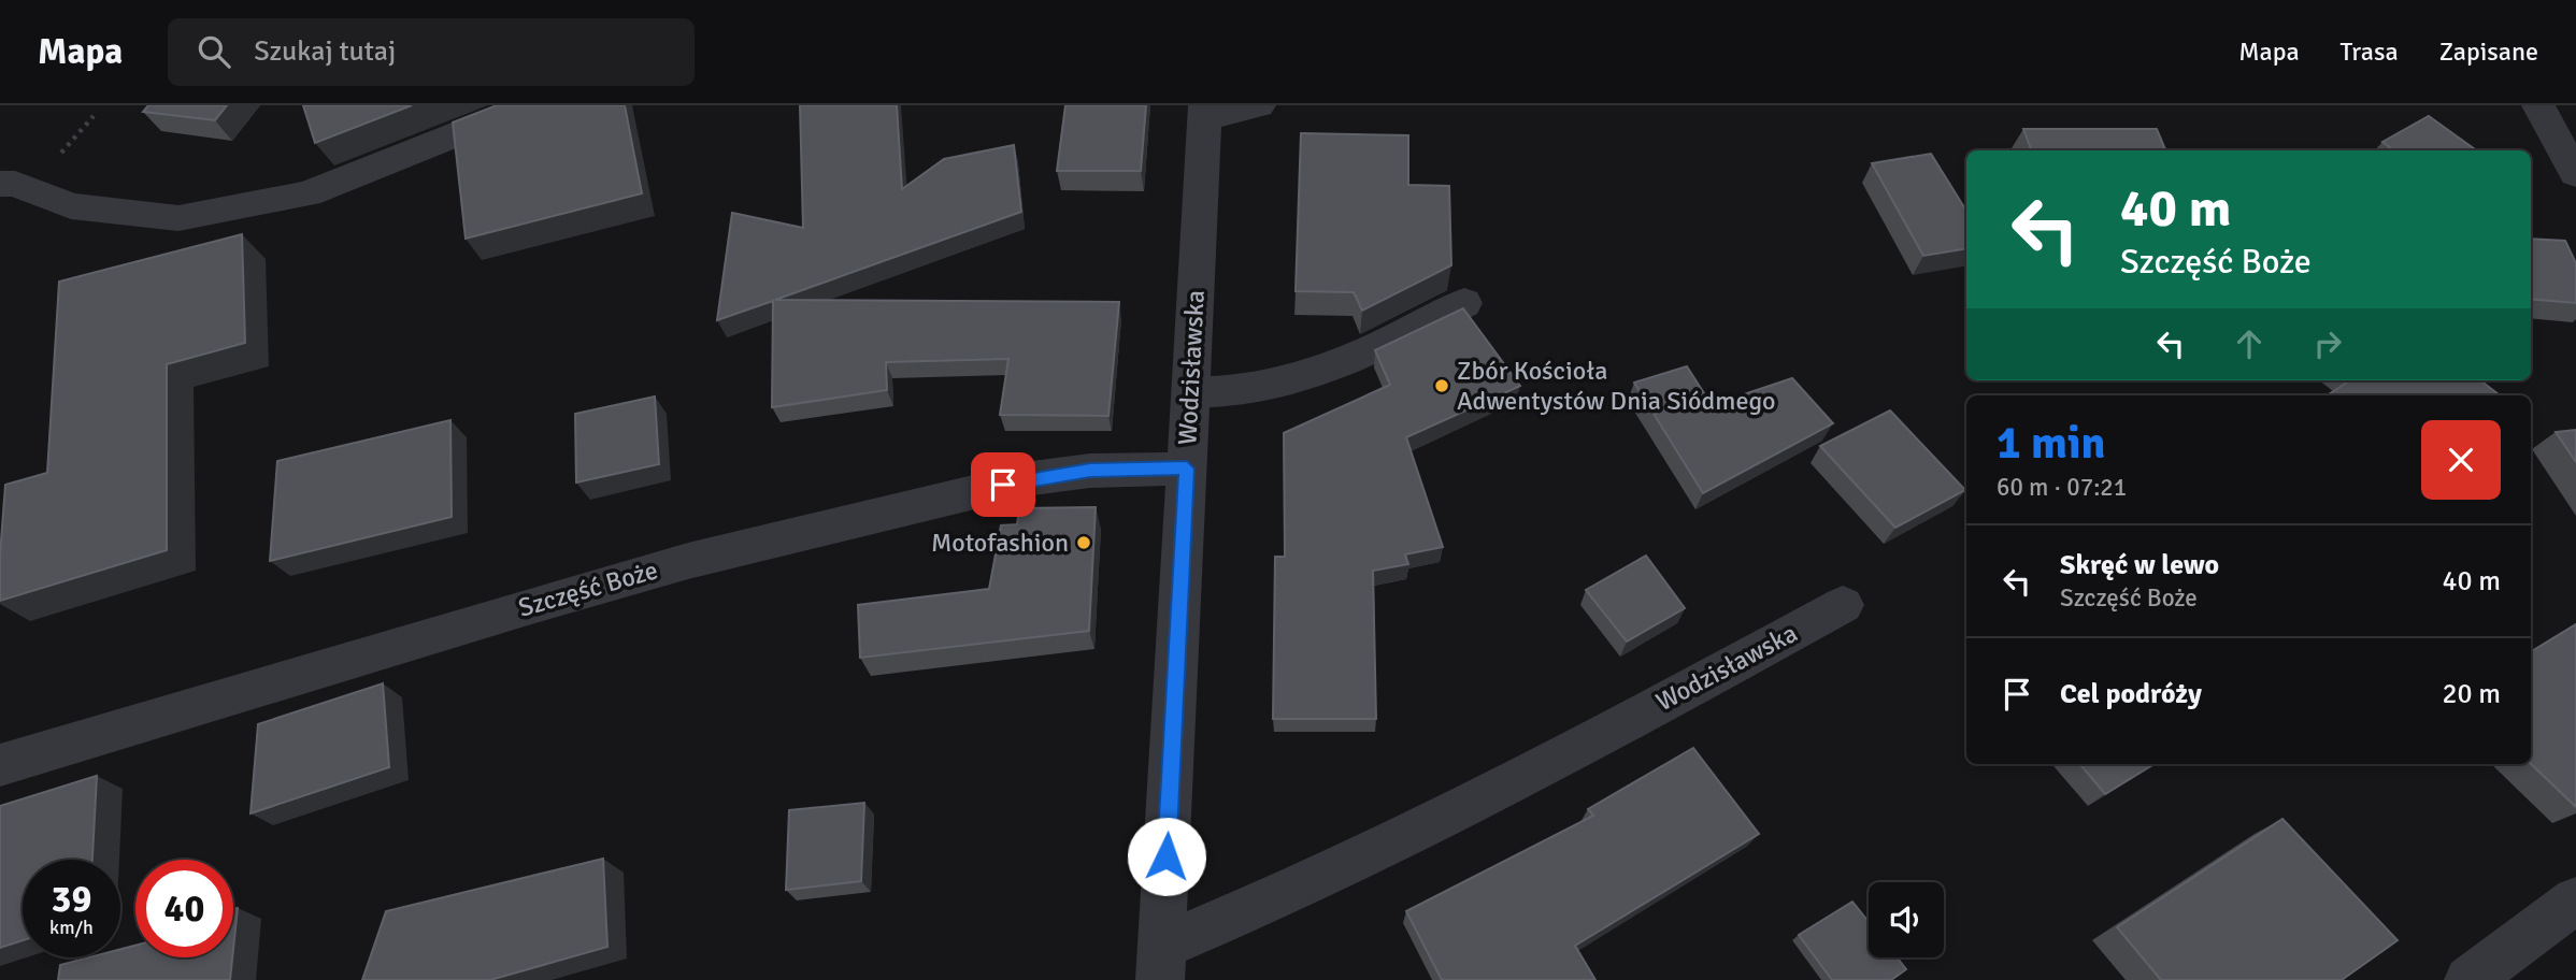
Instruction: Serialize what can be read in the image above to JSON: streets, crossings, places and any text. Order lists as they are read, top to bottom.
{
  "streets": {
    "street": ["Wodzisławska", "Szczęść Boże"]
  },
  "crossings": [
    ["Wodzisławska", "Szczęść Boże"]
  ],
  "places": ["Zbór Kościoła Adwentystów Dnia Siódmego", "Motofashion"],
  "page": {
    "header": "Mapa",
    "search": "Szukaj tutaj",
    "nav": ["Mapa", "Trasa", "Zapisane"],
    "turn": ["40 m", "Szczęść Boże"],
    "heading": ["1 min", "60 m · 07:21"],
    "list": [
      {
        "name": "Skręć w lewo",
        "note": "Szczęść Boże",
        "value": "40 m"
      },
      {
        "name": "Cel podróży",
        "value": "20 m"
      }
    ],
    "speed": "39 km/h",
    "limit": "40"
  }
}
